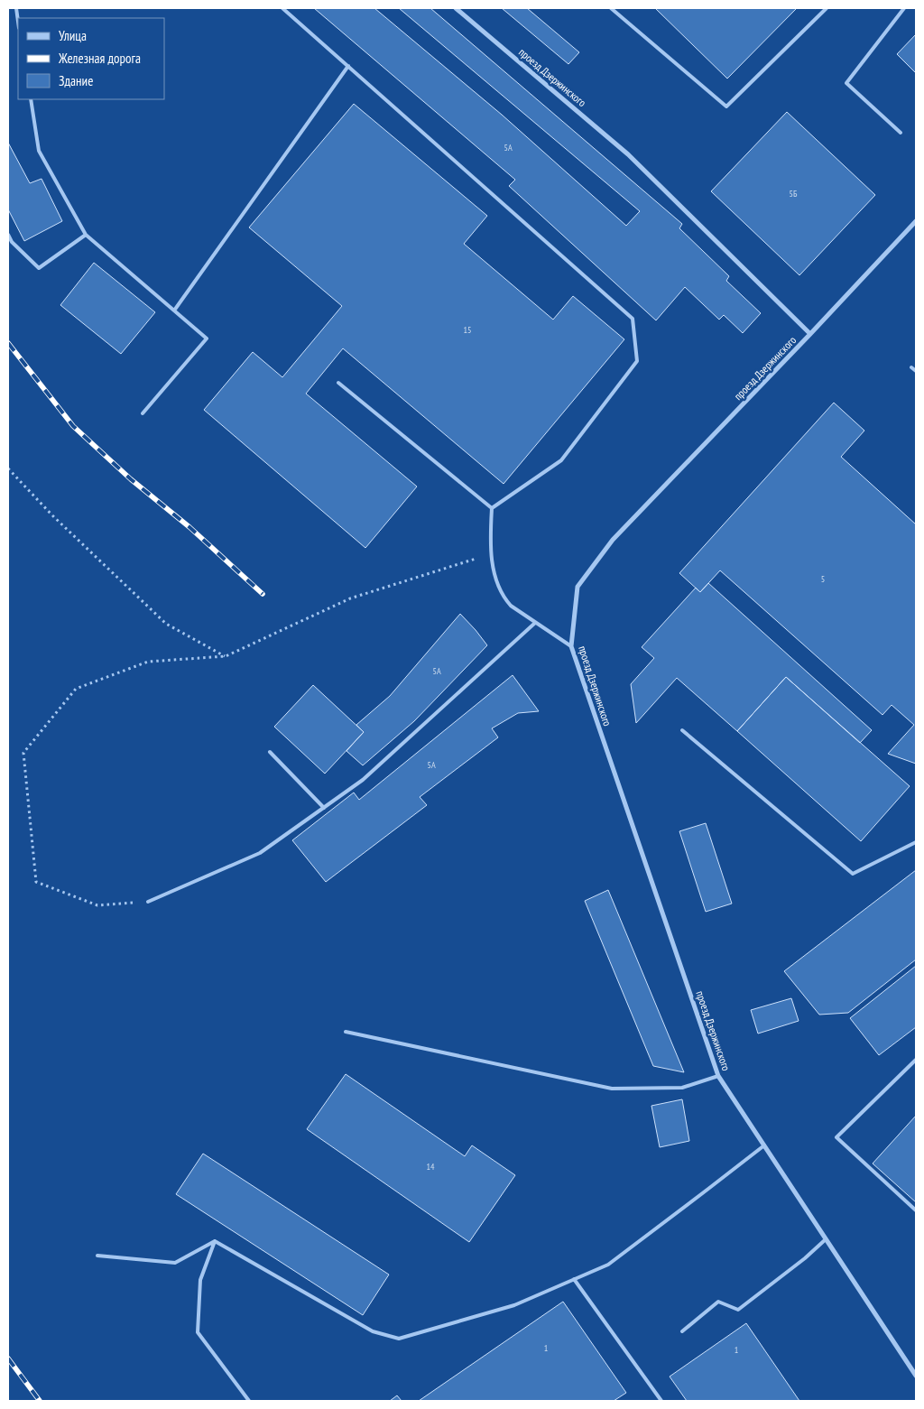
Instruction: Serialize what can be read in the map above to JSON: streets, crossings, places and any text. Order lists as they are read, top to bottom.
{
  "streets": {
    "street": ["проезд Дзержинского"]
  },
  "house_numbers": [
    "5А",
    "5Б",
    "15",
    "5",
    "5А",
    "5А",
    "14",
    "1",
    "1"
  ],
  "legend": ["Улица", "Железная дорога", "Здание"]
}
